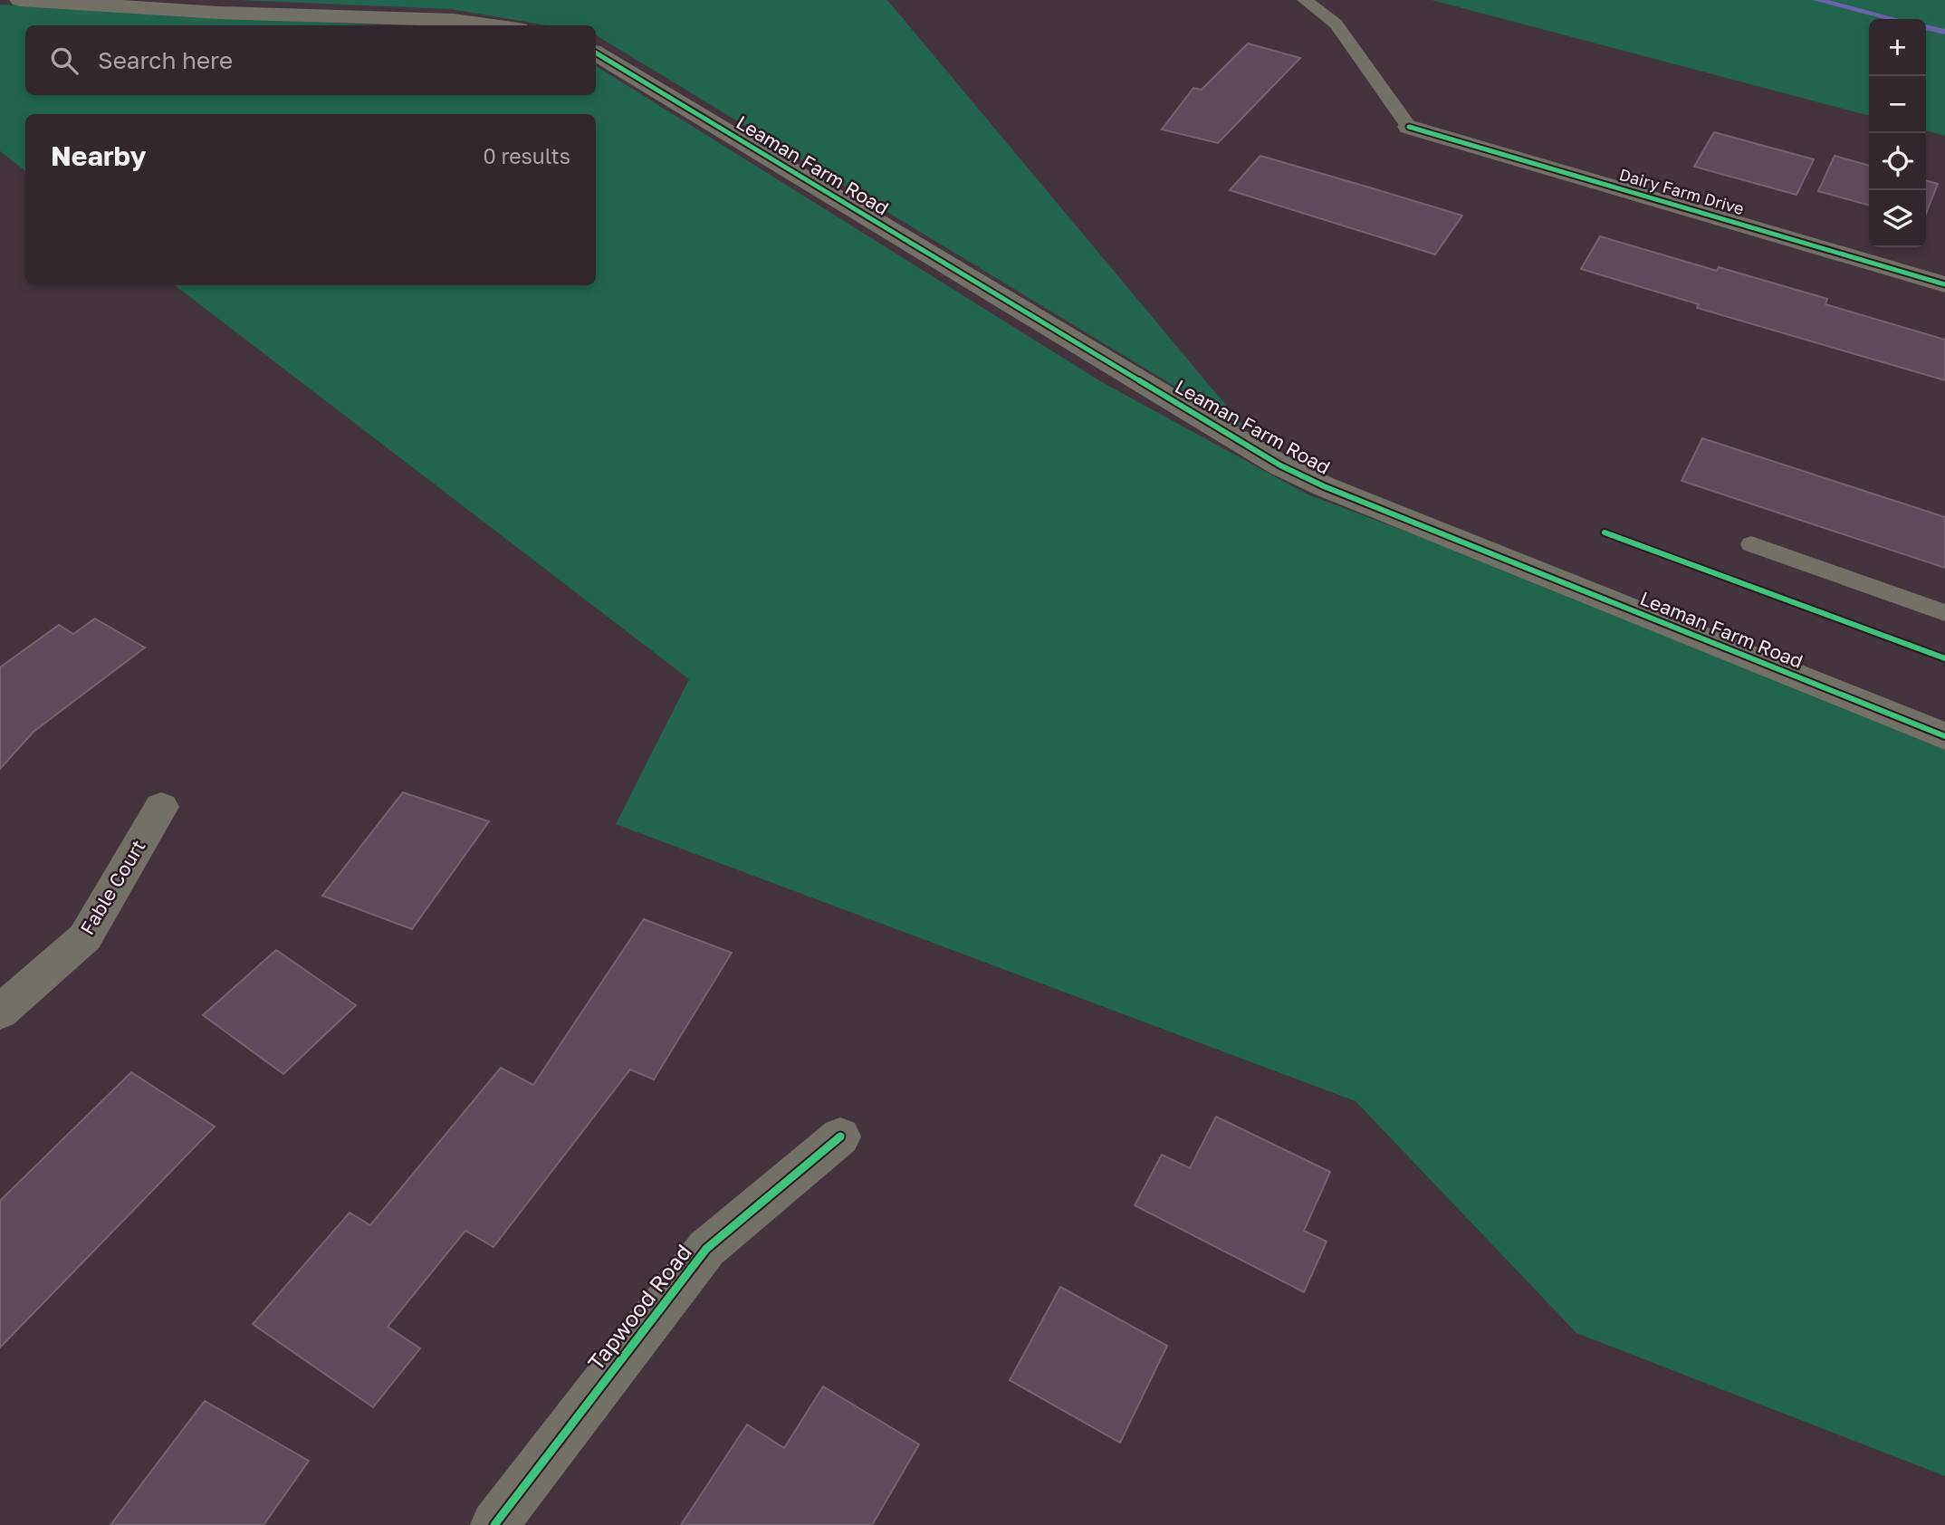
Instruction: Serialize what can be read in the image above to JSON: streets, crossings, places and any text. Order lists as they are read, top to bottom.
{
  "streets": {
    "street": [
      "Leaman Farm Road",
      "Dairy Farm Drive",
      "Fable Court",
      "Tapwood Road"
    ]
  },
  "page": {
    "map_buttons": ["+", "−"],
    "search": "Search here",
    "heading": ["Nearby", "0 results"]
  }
}
